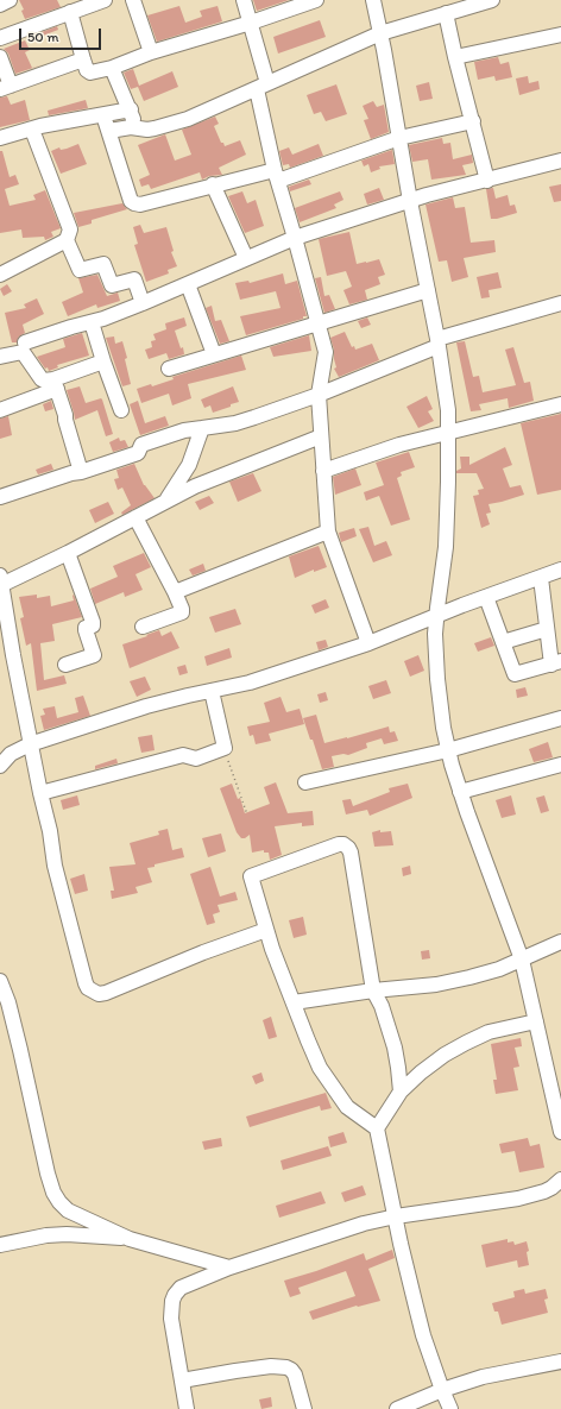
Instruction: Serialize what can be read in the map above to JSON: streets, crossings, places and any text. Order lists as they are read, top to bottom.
{
  "scale_bar": "50 m"
}
